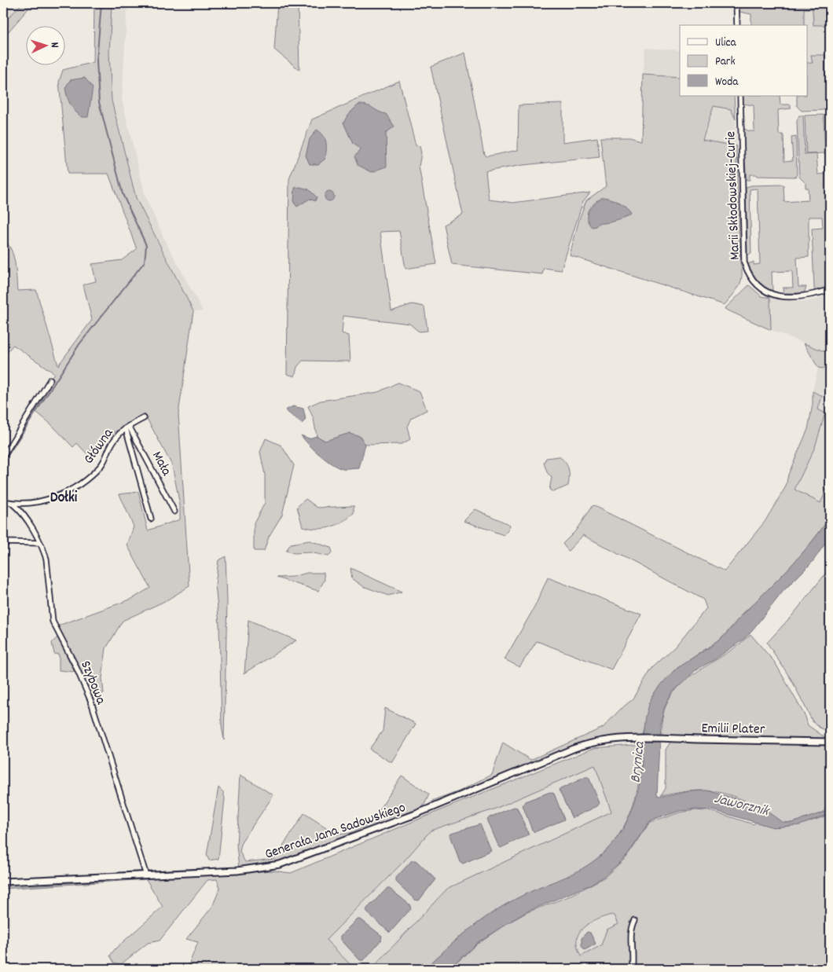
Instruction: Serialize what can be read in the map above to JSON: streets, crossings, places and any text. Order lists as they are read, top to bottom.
{
  "streets": {
    "street": [
      "Marii Skłodowskiej-Curie",
      "Główna",
      "Mała",
      "Szybowa",
      "Emilii Plater",
      "Generała Jana Sadowskiego"
    ]
  },
  "crossings": [
    ["Główna", "Mała"],
    ["Główna", "Szybowa"],
    ["Szybowa", "Generała Jana Sadowskiego"],
    ["Emilii Plater", "Generała Jana Sadowskiego"]
  ],
  "districts": ["Dołki"],
  "water": ["Brynica", "Jaworznik"],
  "legend": ["Ulica", "Park", "Woda"],
  "north": "right"
}
